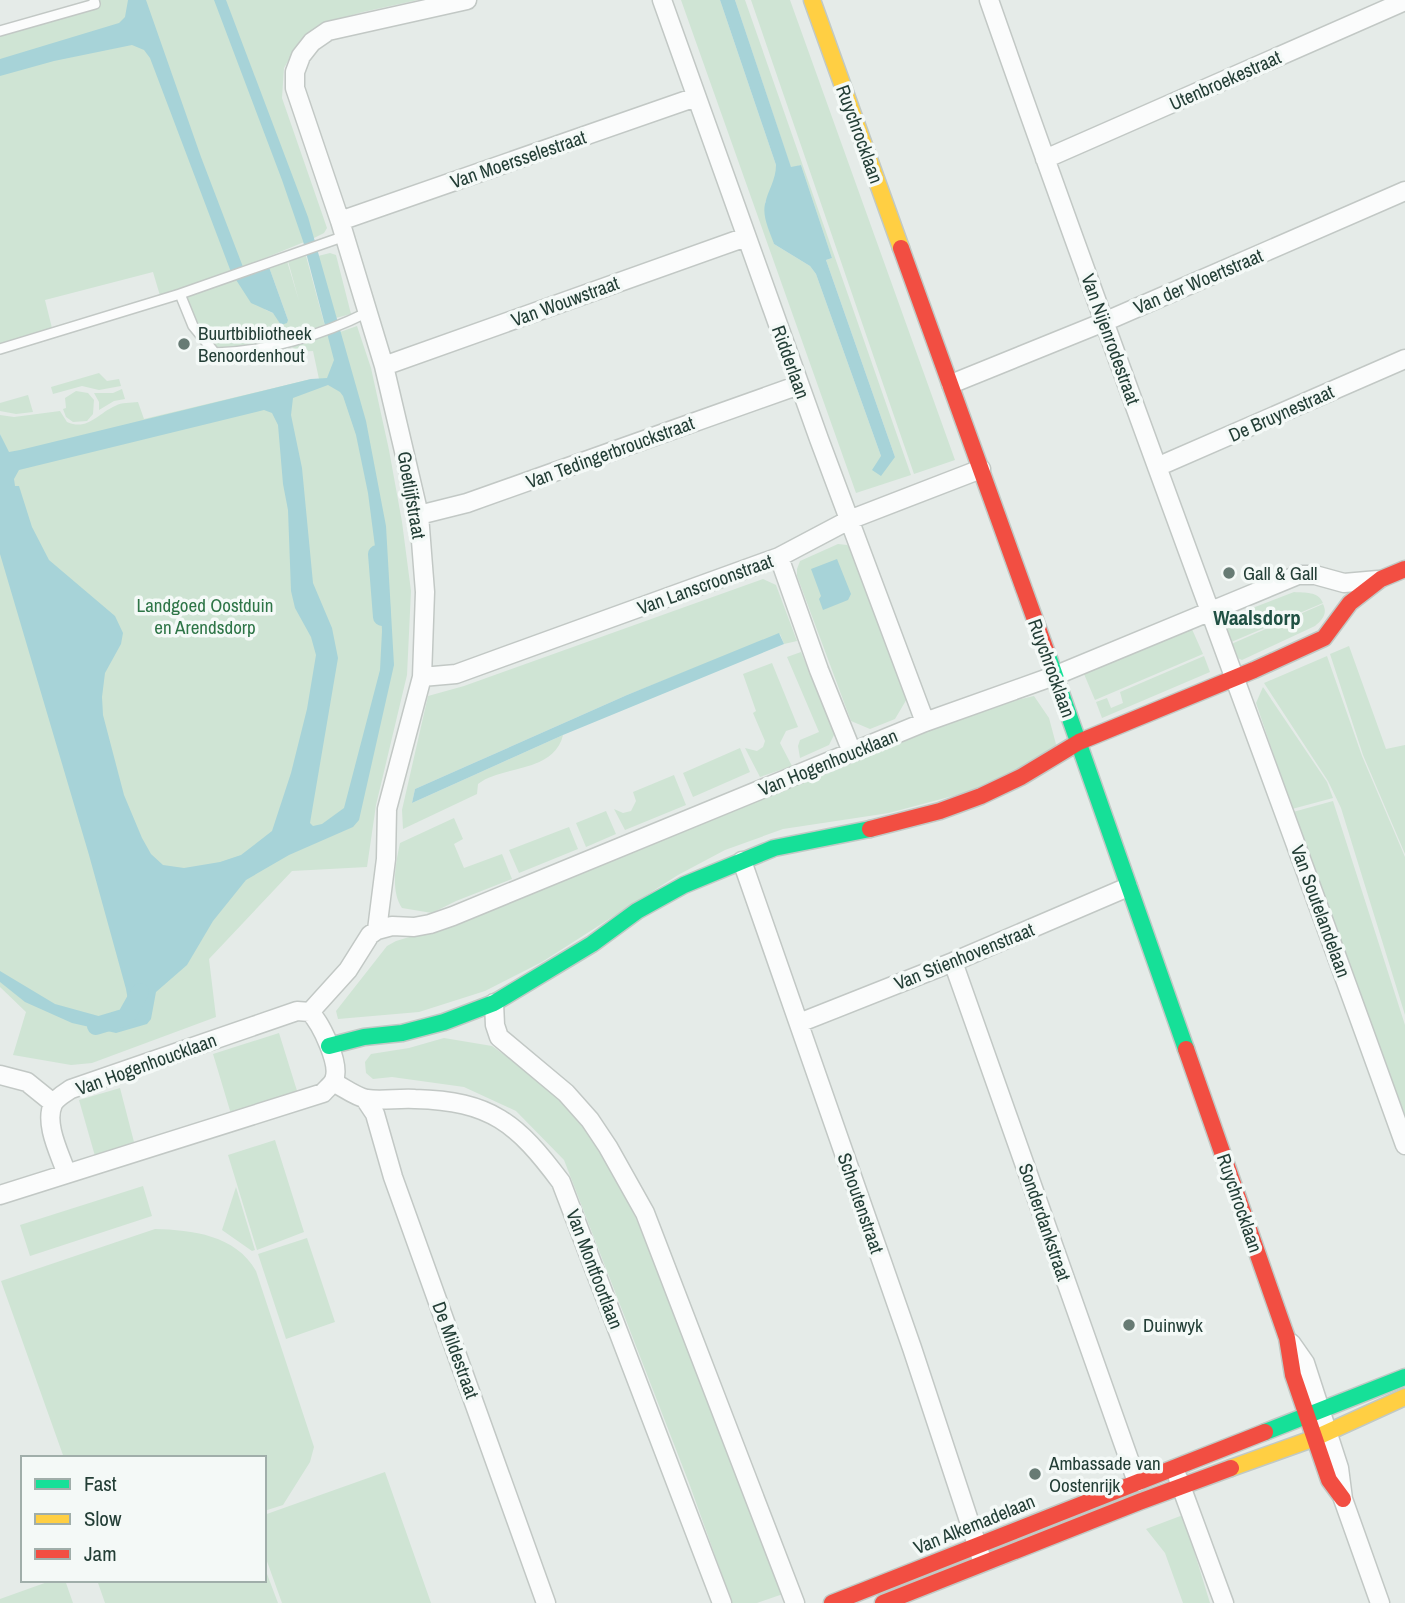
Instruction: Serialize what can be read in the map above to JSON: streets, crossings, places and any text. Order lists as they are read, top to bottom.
{
  "streets": {
    "street": [
      "Utenbroekestraat",
      "Ruychrocklaan",
      "Van Moersselestraat",
      "Van der Woertstraat",
      "Van Wouwstraat",
      "Van Nijenrodestraat",
      "Ridderlaan",
      "De Bruynestraat",
      "Van Tedingerbrouckstraat",
      "Goetlijfstraat",
      "Van Lanscroonstraat",
      "Van Hogenhoucklaan",
      "Van Soutelandelaan",
      "Van Stienhovenstraat",
      "Schoutenstraat",
      "Sonderdankstraat",
      "Van Montfoortlaan",
      "De Mildestraat",
      "Van Alkemadelaan"
    ]
  },
  "crossings": [
    ["Utenbroekestraat", "Van Nijenrodestraat"],
    ["Ruychrocklaan", "Van der Woertstraat"],
    ["Ruychrocklaan", "Van Lanscroonstraat"],
    ["Ruychrocklaan", "Van Hogenhoucklaan"],
    ["Ruychrocklaan", "Van Stienhovenstraat"],
    ["Ruychrocklaan", "Van Alkemadelaan"],
    ["Van Moersselestraat", "Ridderlaan"],
    ["Van Moersselestraat", "Goetlijfstraat"],
    ["Van der Woertstraat", "Van Nijenrodestraat"],
    ["Van Wouwstraat", "Ridderlaan"],
    ["Van Wouwstraat", "Goetlijfstraat"],
    ["Van Nijenrodestraat", "De Bruynestraat"],
    ["Van Nijenrodestraat", "Van Hogenhoucklaan"],
    ["Van Nijenrodestraat", "Van Soutelandelaan"],
    ["Ridderlaan", "Van Tedingerbrouckstraat"],
    ["Ridderlaan", "Van Lanscroonstraat"],
    ["Ridderlaan", "Van Hogenhoucklaan"],
    ["Van Tedingerbrouckstraat", "Goetlijfstraat"],
    ["Goetlijfstraat", "Van Lanscroonstraat"],
    ["Goetlijfstraat", "Van Hogenhoucklaan"],
    ["Van Hogenhoucklaan", "Van Soutelandelaan"],
    ["Van Hogenhoucklaan", "Schoutenstraat"],
    ["Van Stienhovenstraat", "Schoutenstraat"],
    ["Van Stienhovenstraat", "Sonderdankstraat"],
    ["Schoutenstraat", "Van Alkemadelaan"],
    ["Sonderdankstraat", "Van Alkemadelaan"],
    ["Van Montfoortlaan", "De Mildestraat"]
  ],
  "districts": ["Waalsdorp"],
  "parks": ["Landgoed Oostduin en Arendsdorp"],
  "places": [
    "Buurtbibliotheek Benoordenhout",
    "Gall & Gall",
    "Duinwyk",
    "Ambassade van Oostenrijk"
  ],
  "legend": ["Fast", "Slow", "Jam"]
}
